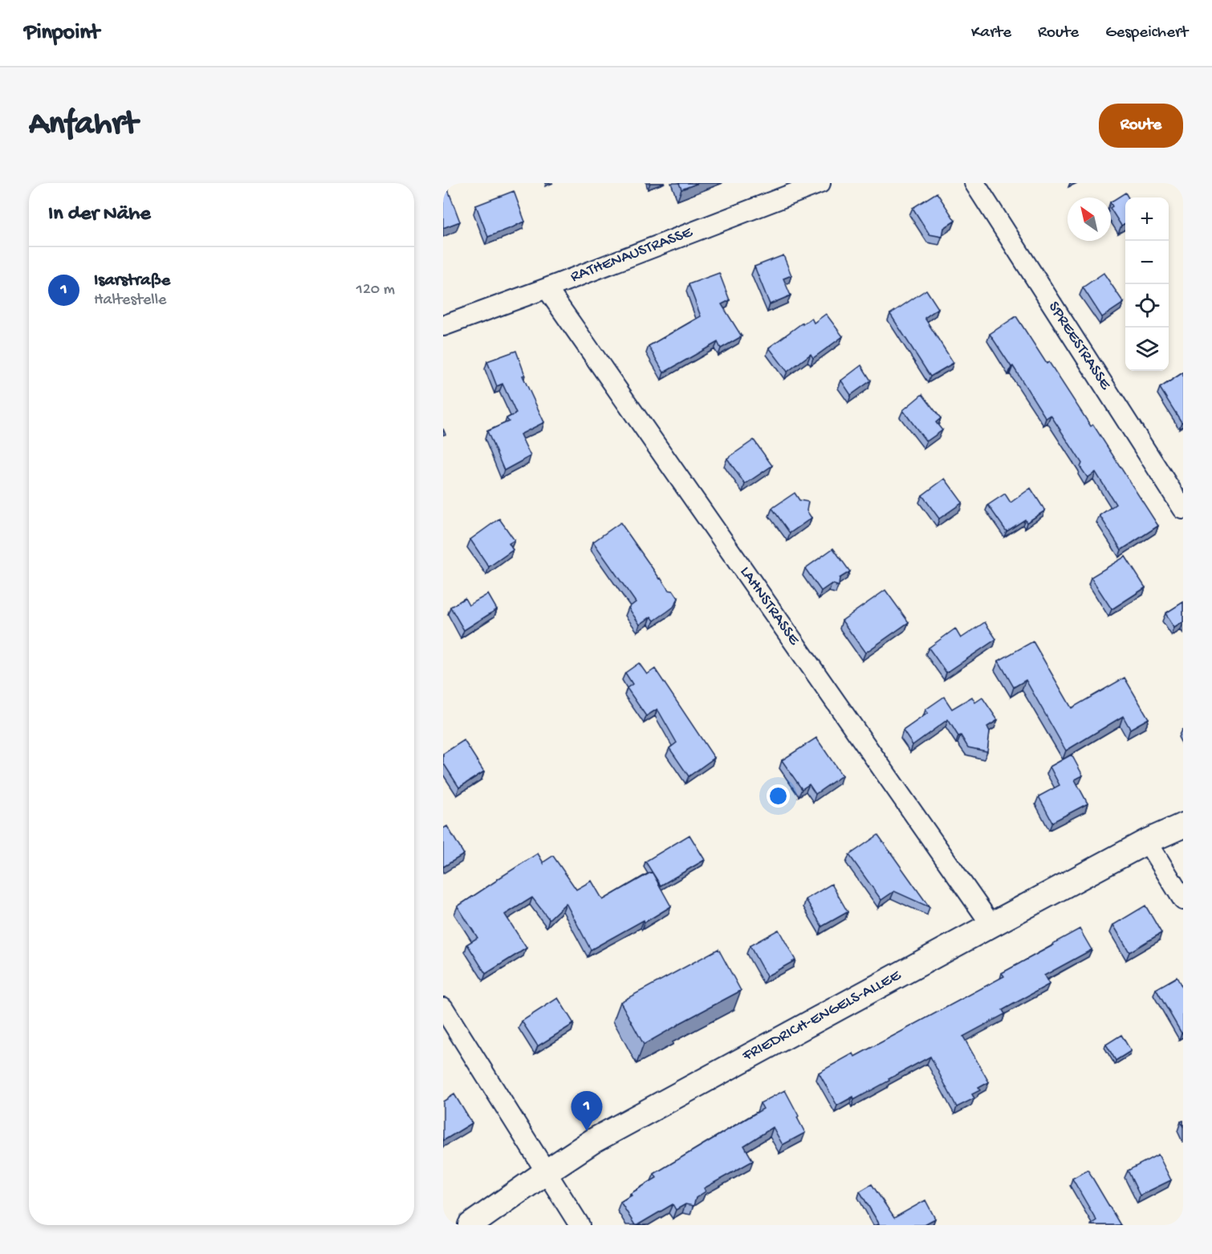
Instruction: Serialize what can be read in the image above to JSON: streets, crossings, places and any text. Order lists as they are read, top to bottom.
{
  "streets": {
    "street": [
      "RATHENAUSTRASSE",
      "SPREESTRASSE",
      "LAHNSTRASSE",
      "FRIEDRICH-ENGELS-ALLEE"
    ]
  },
  "crossings": [
    ["RATHENAUSTRASSE", "LAHNSTRASSE"],
    ["LAHNSTRASSE", "FRIEDRICH-ENGELS-ALLEE"]
  ],
  "north": "top left",
  "page": {
    "header": "Pinpoint",
    "nav": ["Karte", "Route", "Gespeichert"],
    "buttons": "Route",
    "title": "Anfahrt",
    "heading": "In der Nähe",
    "map_buttons": ["+", "−"],
    "list": [
      {
        "mark": "1",
        "name": "Isarstraße",
        "note": "Haltestelle",
        "value": "120 m"
      }
    ],
    "pins": "1"
  }
}
